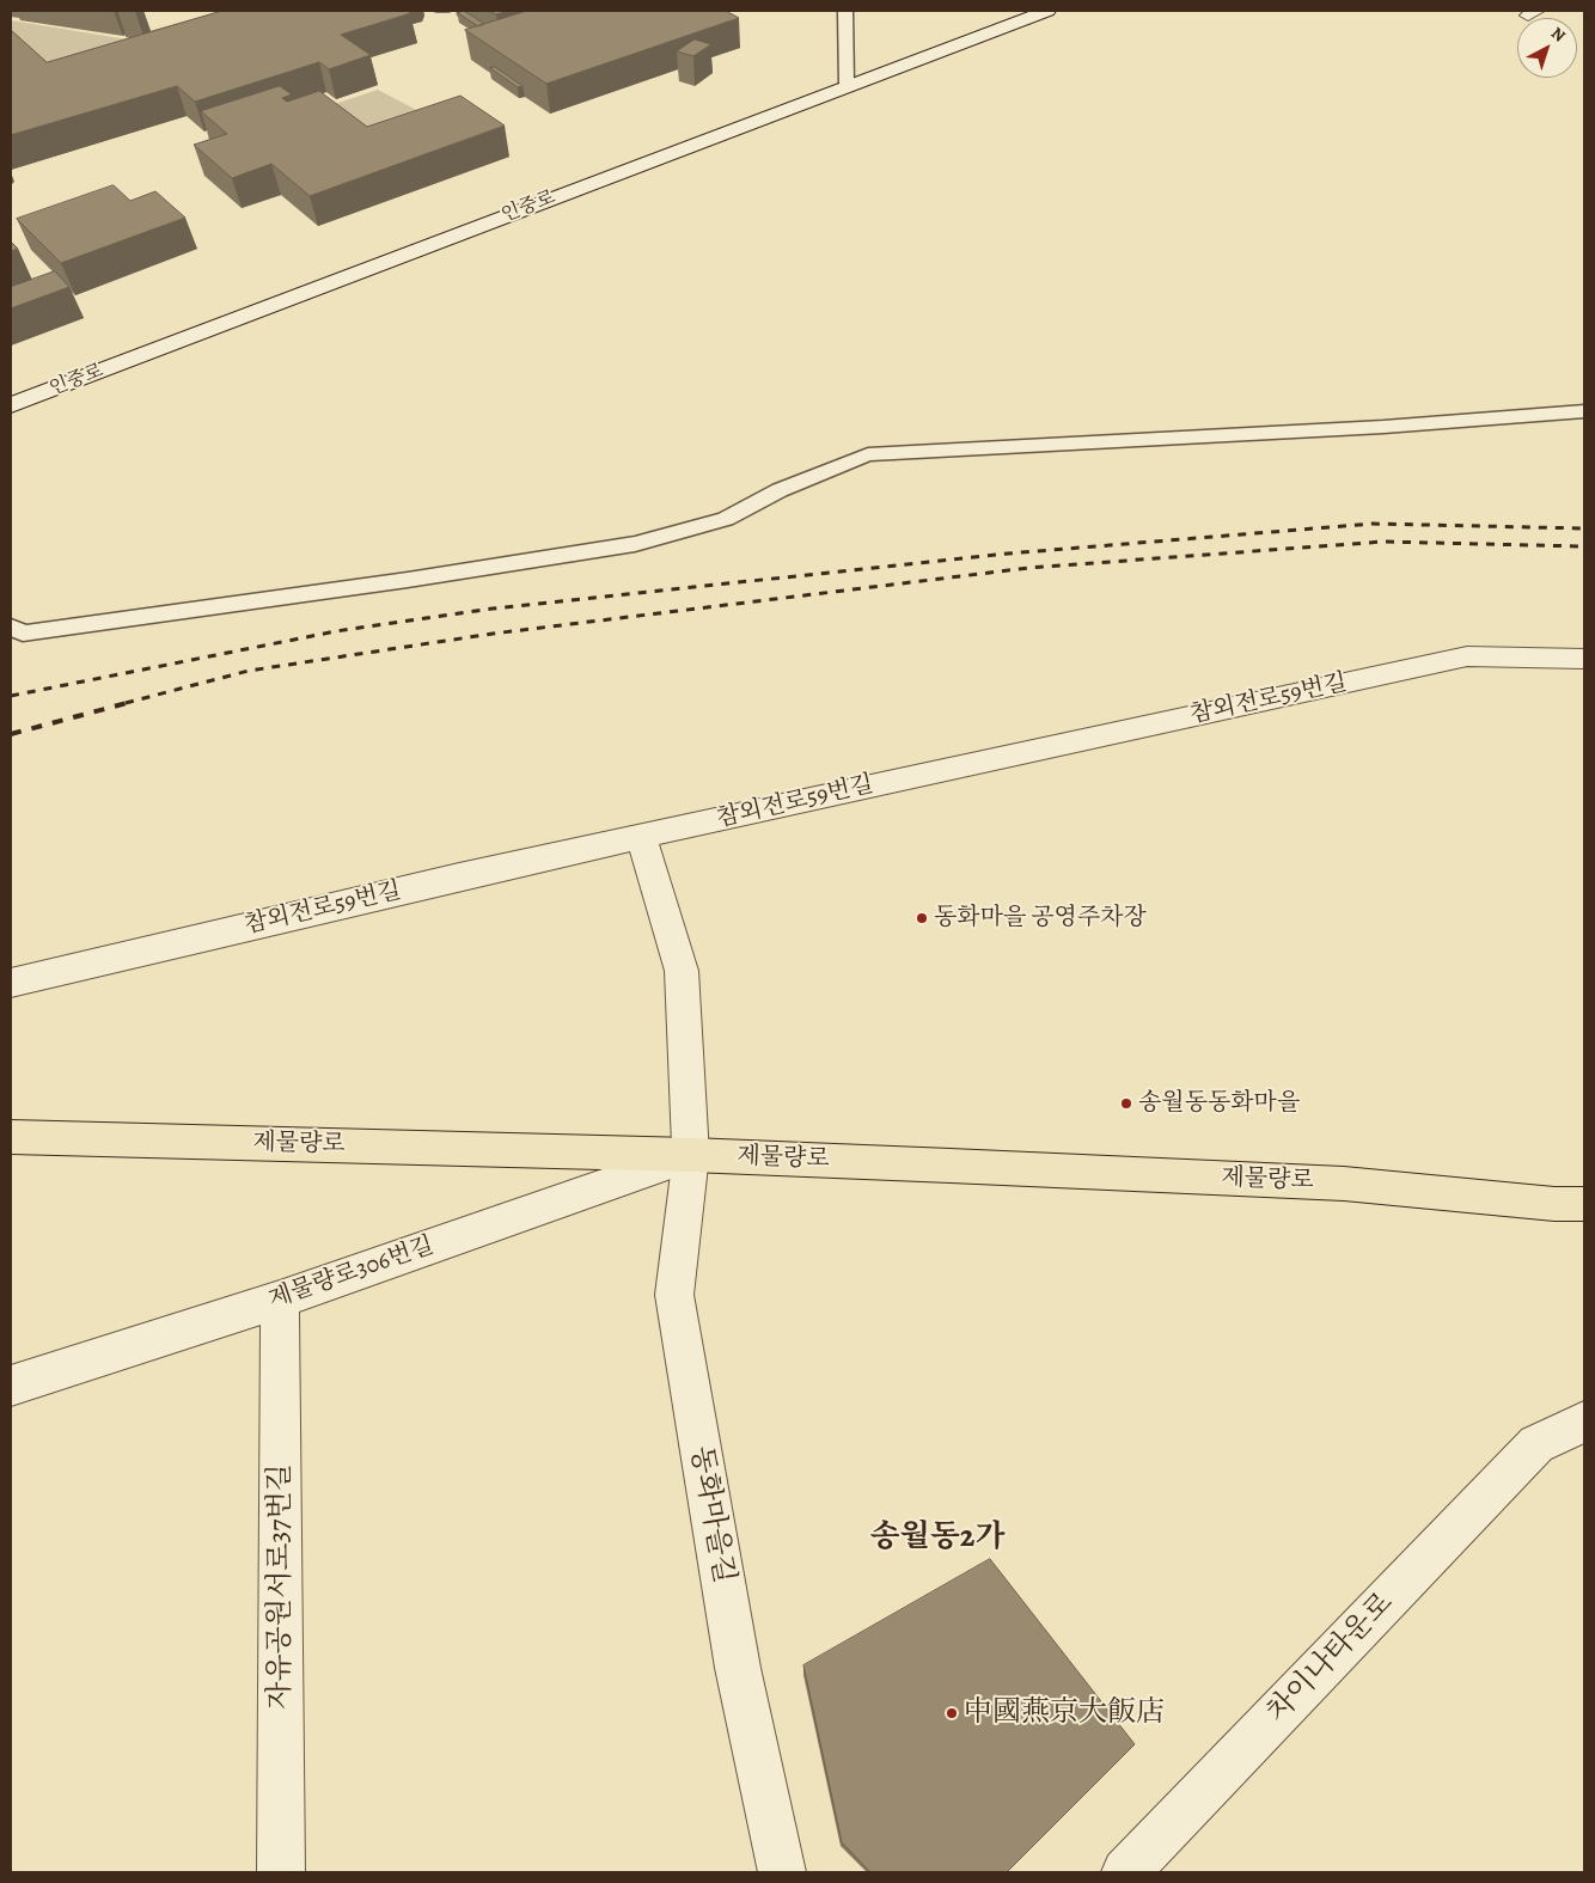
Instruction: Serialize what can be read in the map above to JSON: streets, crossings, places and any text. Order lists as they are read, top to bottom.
{
  "streets": {
    "main road": ["제물량로"],
    "street": [
      "인중로",
      "참외전로59번길",
      "제물량로306번길",
      "동화마을길",
      "자유공원서로37번길",
      "차이나타운로"
    ]
  },
  "crossings": [
    ["참외전로59번길", "동화마을길"],
    ["제물량로", "제물량로306번길"],
    ["제물량로", "동화마을길"],
    ["제물량로306번길", "동화마을길"],
    ["제물량로306번길", "자유공원서로37번길"]
  ],
  "districts": ["송월동2가"],
  "places": ["동화마을 공영주차장", "송월동동화마을", "中國燕京大飯店"],
  "north": "top right"
}
